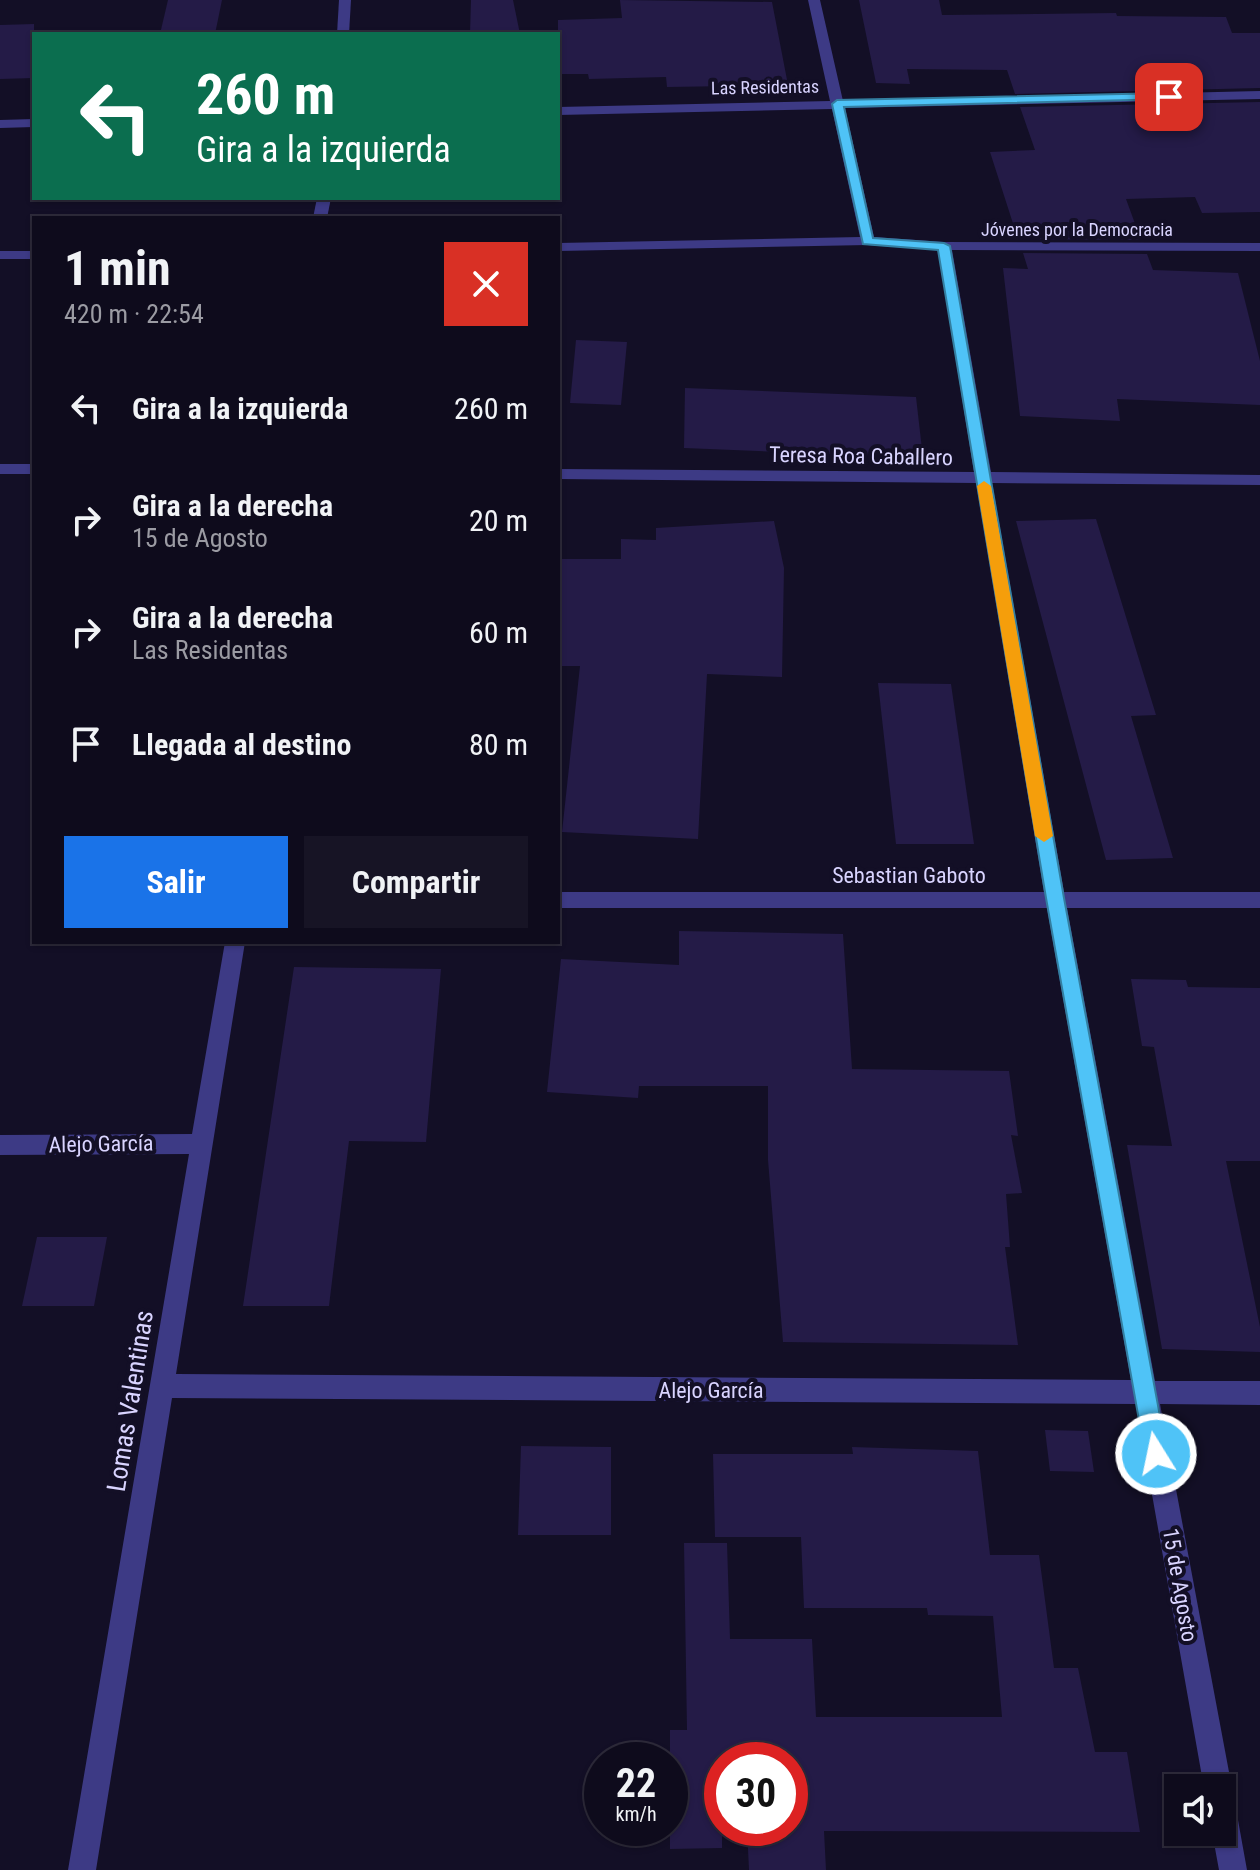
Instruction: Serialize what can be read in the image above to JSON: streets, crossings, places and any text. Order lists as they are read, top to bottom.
{
  "streets": {
    "street": [
      "Las Residentas",
      "Jóvenes por la Democracia",
      "Teresa Roa Caballero",
      "Sebastian Gaboto",
      "Alejo García",
      "Lomas Valentinas",
      "15 de Agosto"
    ]
  },
  "crossings": [
    ["Jóvenes por la Democracia", "15 de Agosto"],
    ["Teresa Roa Caballero", "15 de Agosto"],
    ["Sebastian Gaboto", "15 de Agosto"],
    ["Alejo García", "Lomas Valentinas"],
    ["Alejo García", "15 de Agosto"]
  ],
  "page": {
    "turn": ["260 m", "Gira a la izquierda"],
    "heading": ["1 min", "420 m · 22:54"],
    "list": [
      {
        "name": "Gira a la izquierda",
        "value": "260 m"
      },
      {
        "name": "Gira a la derecha",
        "note": "15 de Agosto",
        "value": "20 m"
      },
      {
        "name": "Gira a la derecha",
        "note": "Las Residentas",
        "value": "60 m"
      },
      {
        "name": "Llegada al destino",
        "value": "80 m"
      }
    ],
    "buttons": ["Salir", "Compartir"],
    "speed": "22 km/h",
    "limit": "30"
  }
}
